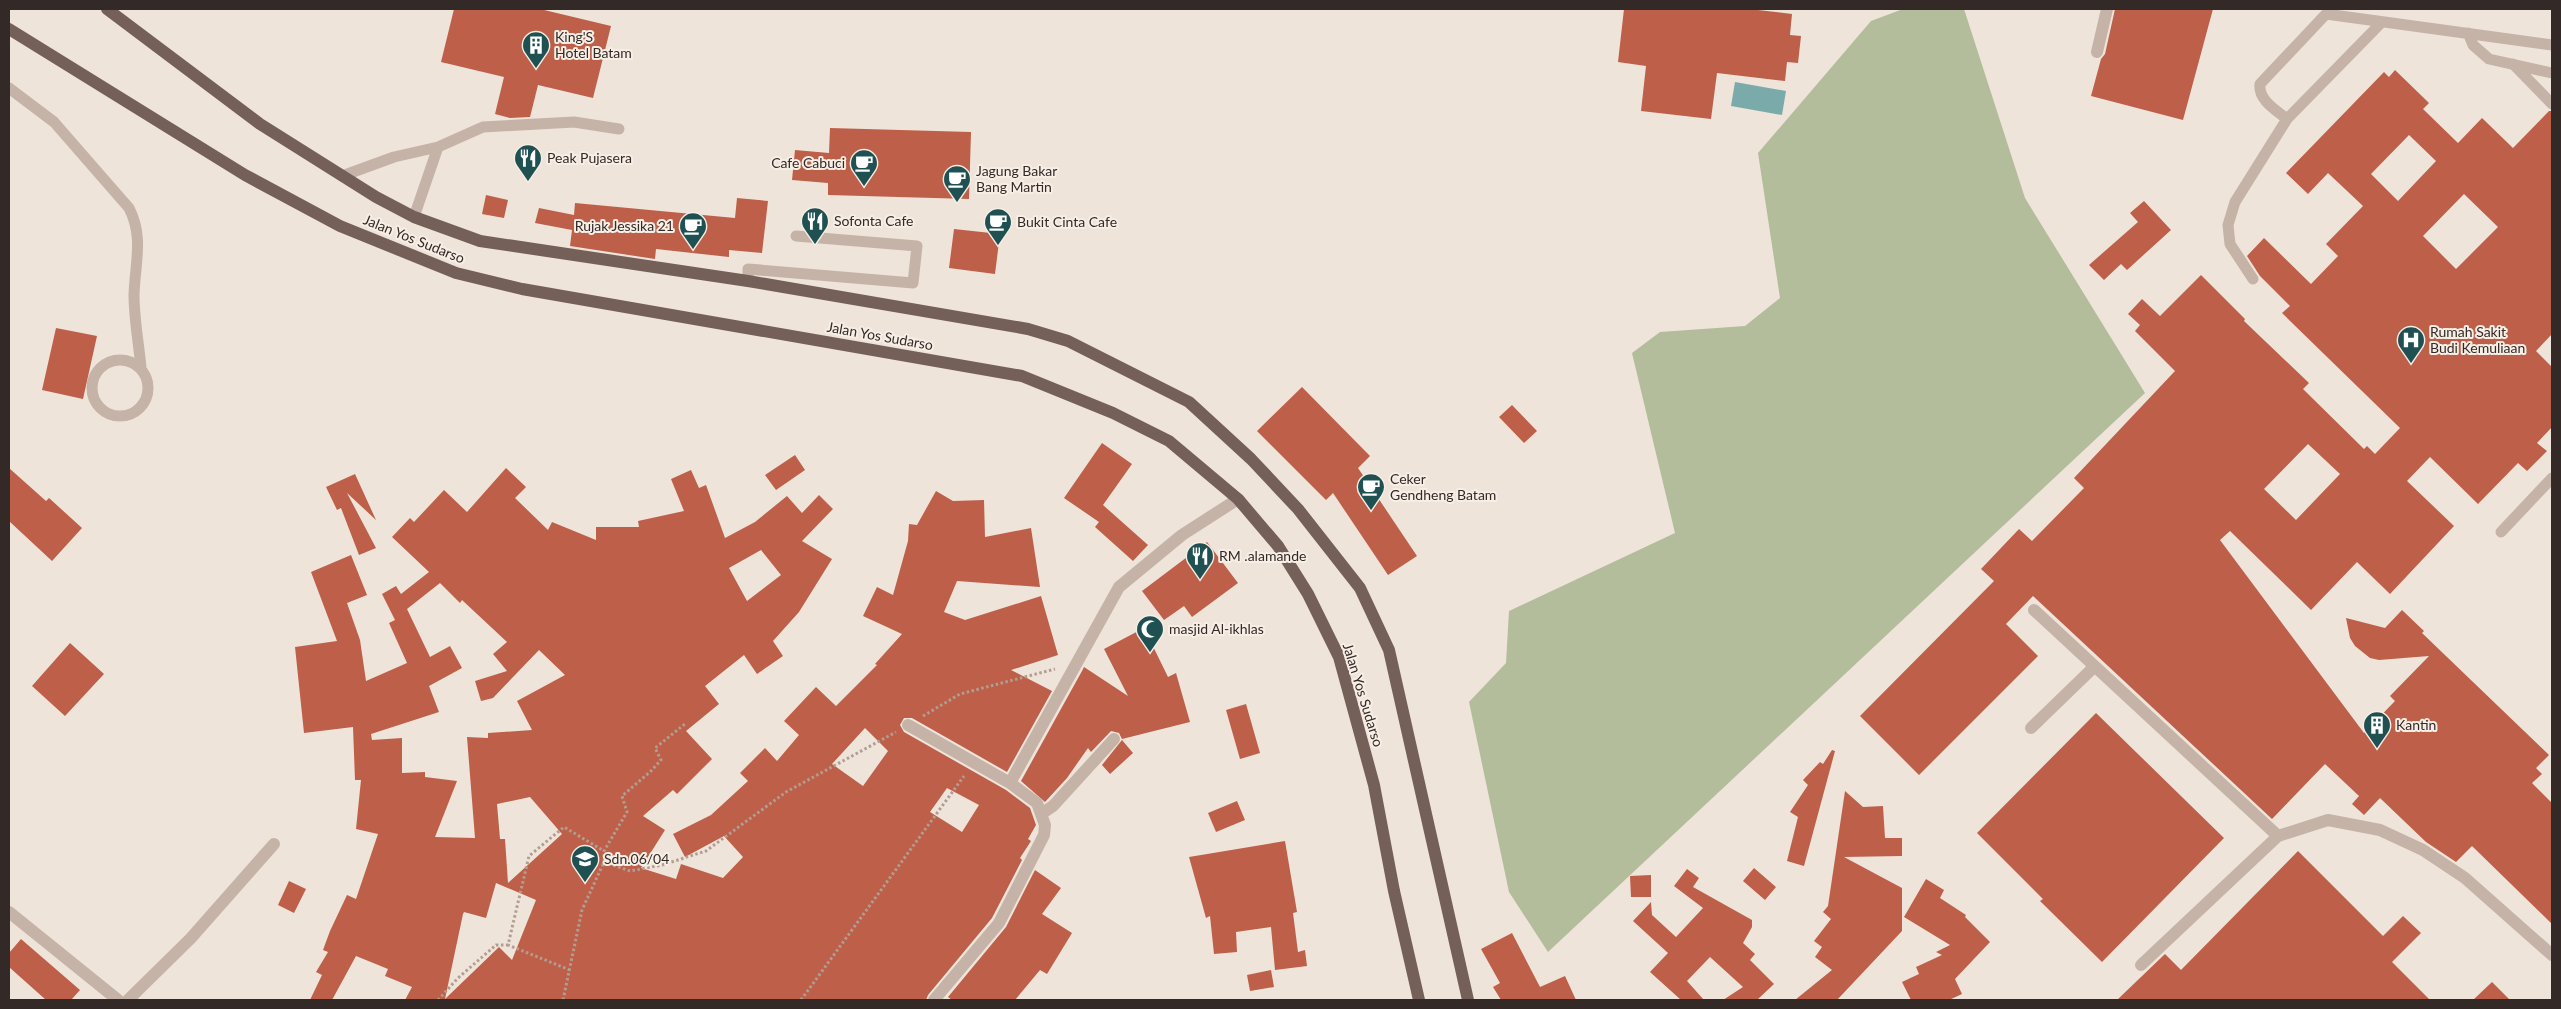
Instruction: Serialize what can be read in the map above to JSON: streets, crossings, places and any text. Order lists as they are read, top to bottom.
{
  "streets": {
    "main road": ["Jalan Yos Sudarso"]
  },
  "places": {
    "building": ["King'S Hotel Batam", "Kantin"],
    "restaurant": ["Peak Pujasera", "Sofonta Cafe", "RM .alamande"],
    "cafe": [
      "Cafe Cabuci",
      "Jagung Bakar Bang Martin",
      "Bukit Cinta Cafe",
      "Rujak Jessika 21",
      "Ceker Gendheng Batam"
    ],
    "hospital": ["Rumah Sakit Budi Kemuliaan"],
    "mosque": ["masjid Al-ikhlas"],
    "school or university": ["Sdn.06/04"]
  }
}
